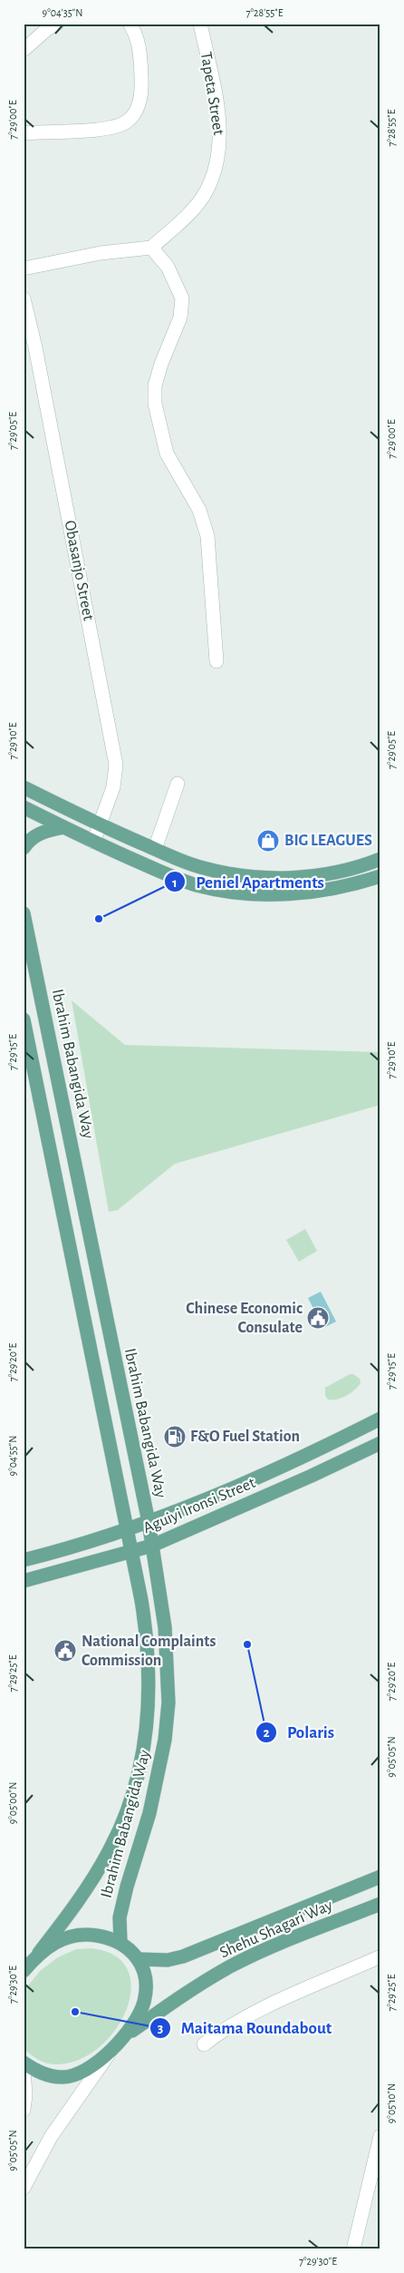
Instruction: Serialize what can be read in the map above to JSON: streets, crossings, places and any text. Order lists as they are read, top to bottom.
{
  "streets": {
    "main road": ["Ibrahim Babangida Way", "Aguiyi Ironsi Street", "Shehu Shagari Way"],
    "street": ["Tapeta Street", "Obasanjo Street"]
  },
  "crossings": [
    ["Ibrahim Babangida Way", "Aguiyi Ironsi Street"]
  ],
  "places": {
    "shop": ["BIG LEAGUES"],
    "other": ["Peniel Apartments", "Polaris", "Maitama Roundabout"],
    "public building": ["Chinese Economic Consulate", "National Complaints Commission"],
    "fuel station": ["F&O Fuel Station"]
  },
  "coordinates": [
    "9°04'35\"N",
    "7°28'55\"E",
    "7°29'00\"E",
    "7°29'05\"E",
    "7°29'10\"E",
    "7°29'15\"E",
    "7°29'20\"E",
    "9°04'55\"N",
    "7°29'25\"E",
    "9°05'05\"N",
    "9°05'00\"N",
    "7°29'30\"E",
    "9°05'10\"N"
  ]
}
